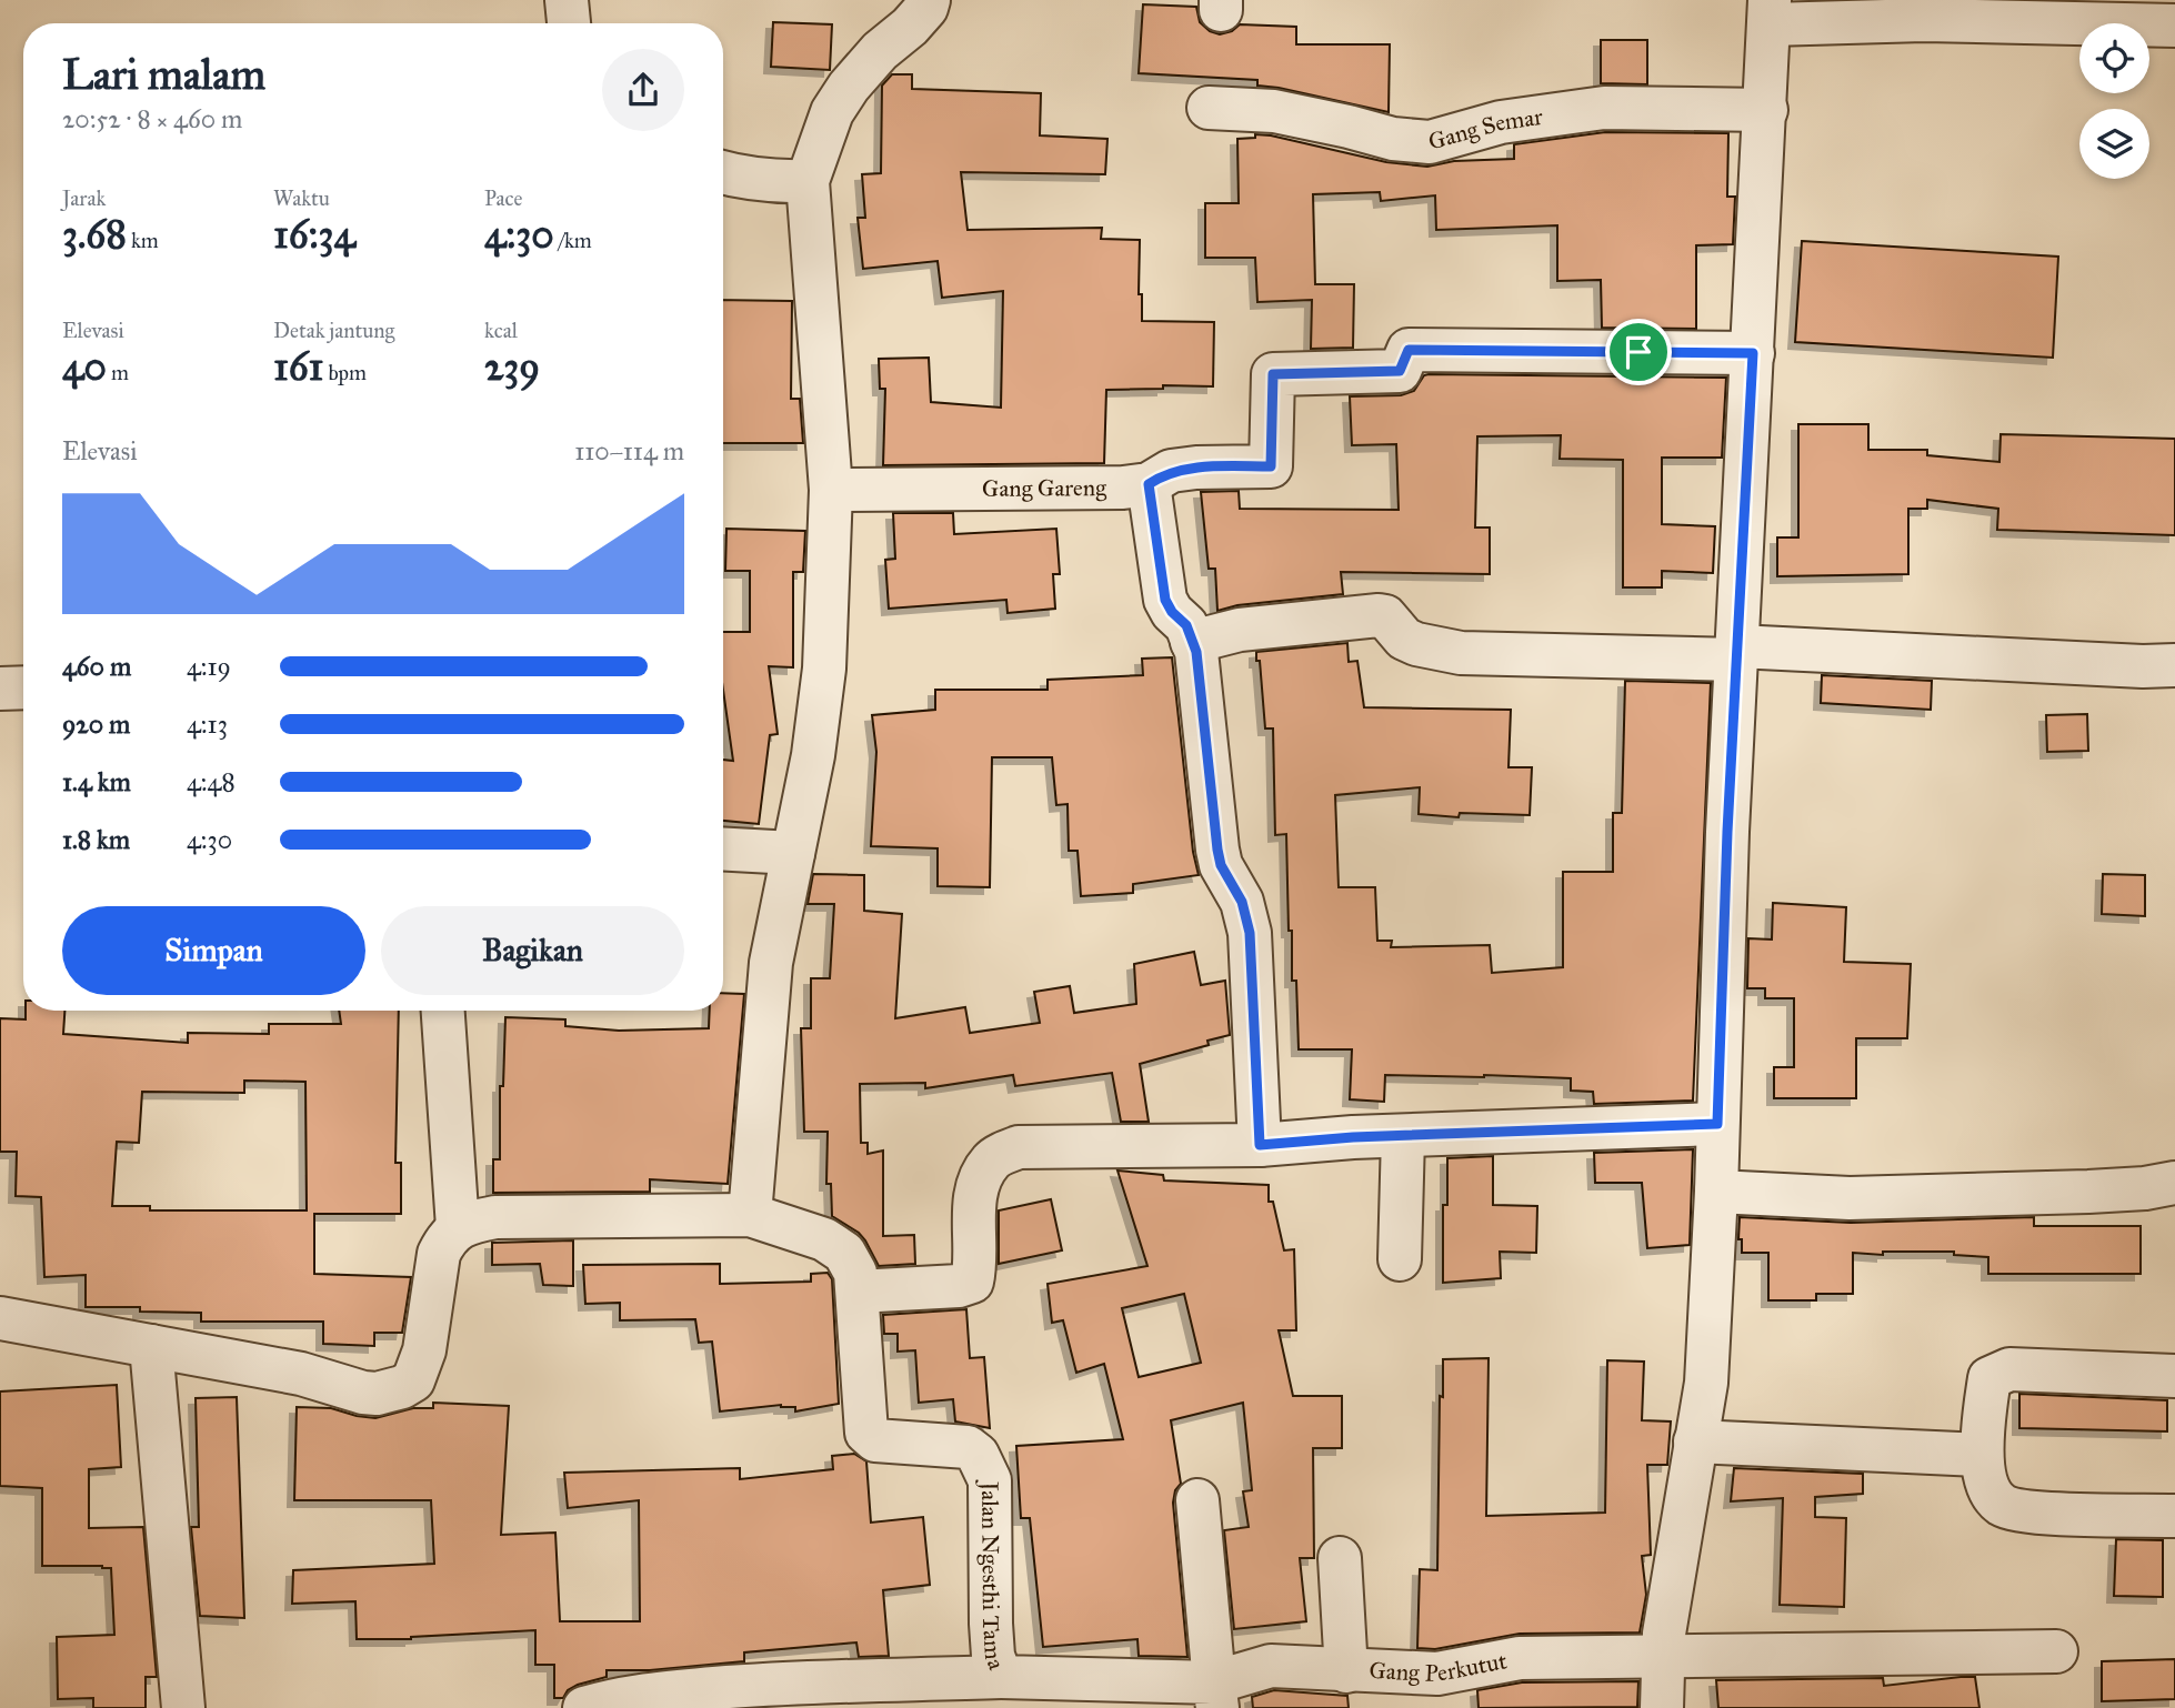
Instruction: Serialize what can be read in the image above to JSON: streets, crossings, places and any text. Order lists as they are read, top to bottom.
{
  "streets": {
    "street": [
      "Gang Semar",
      "Gang Gareng",
      "Jalan Ngesthi Tama",
      "Gang Perkutut"
    ]
  },
  "crossings": [
    ["Jalan Ngesthi Tama", "Gang Perkutut"]
  ],
  "page": {
    "heading": ["Lari malam", "20:52 · 8 × 460 m"],
    "stats": [
      ["Jarak", "3.68 km"],
      ["Waktu", "16:34"],
      ["Pace", "4:30 /km"],
      ["Elevasi", "40 m"],
      ["Detak jantung", "161 bpm"],
      ["kcal", "239"]
    ],
    "chart": ["Elevasi", "110–114 m"],
    "list": [
      {
        "name": "460 m",
        "note": "4:19"
      },
      {
        "name": "920 m",
        "note": "4:13"
      },
      {
        "name": "1.4 km",
        "note": "4:48"
      },
      {
        "name": "1.8 km",
        "note": "4:30"
      }
    ],
    "buttons": ["Simpan", "Bagikan"]
  }
}
